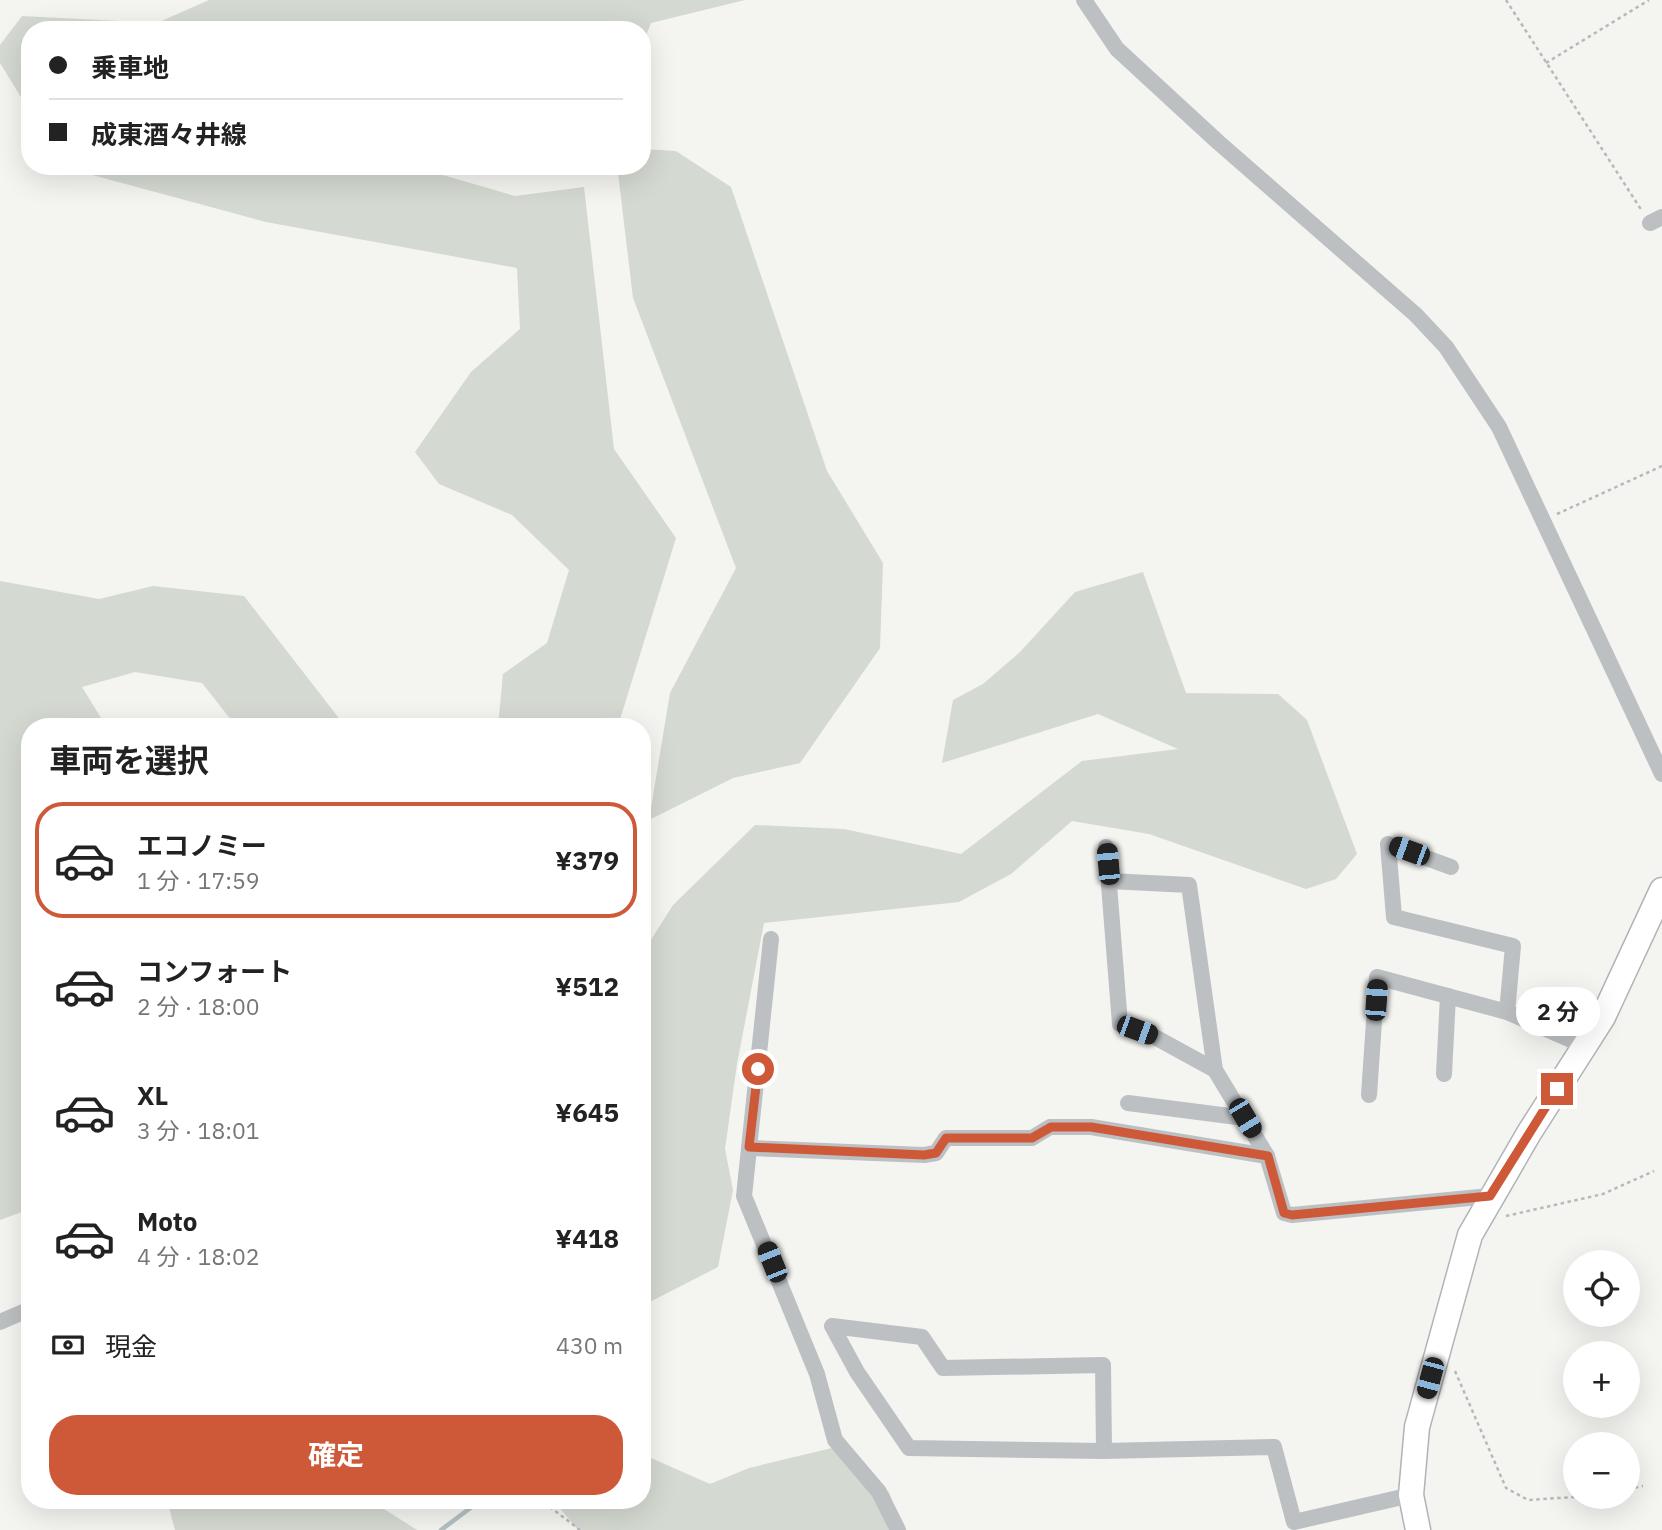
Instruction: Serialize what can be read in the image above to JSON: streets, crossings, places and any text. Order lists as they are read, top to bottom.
{
  "page": {
    "banner": ["乗車地", "成東酒々井線"],
    "heading": "車両を選択",
    "list": [
      {
        "name": "エコノミー",
        "note": "1 分 · 17:59",
        "value": "¥379"
      },
      {
        "name": "コンフォート",
        "note": "2 分 · 18:00",
        "value": "¥512"
      },
      {
        "name": "XL",
        "note": "3 分 · 18:01",
        "value": "¥645"
      },
      {
        "name": "Moto",
        "note": "4 分 · 18:02",
        "value": "¥418"
      }
    ],
    "bubble": "2 分",
    "map_buttons": ["+", "−"],
    "pay": ["現金", "430 m"],
    "buttons": "確定"
  }
}
